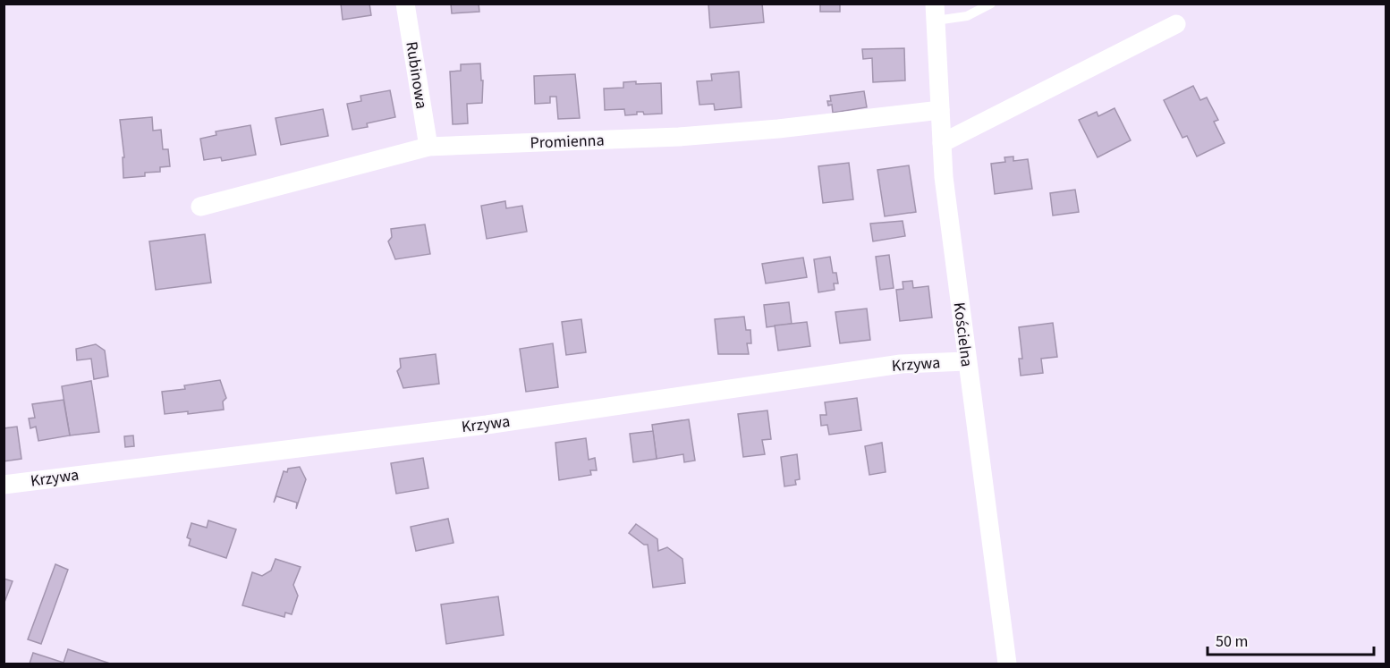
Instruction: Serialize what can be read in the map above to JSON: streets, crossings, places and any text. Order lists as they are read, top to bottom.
{
  "streets": {
    "street": [
      "Rubinowa",
      "Promienna",
      "Kościelna",
      "Krzywa"
    ]
  },
  "crossings": [
    ["Rubinowa", "Promienna"],
    ["Promienna", "Kościelna"],
    ["Kościelna", "Krzywa"]
  ],
  "scale_bar": "50 m"
}
